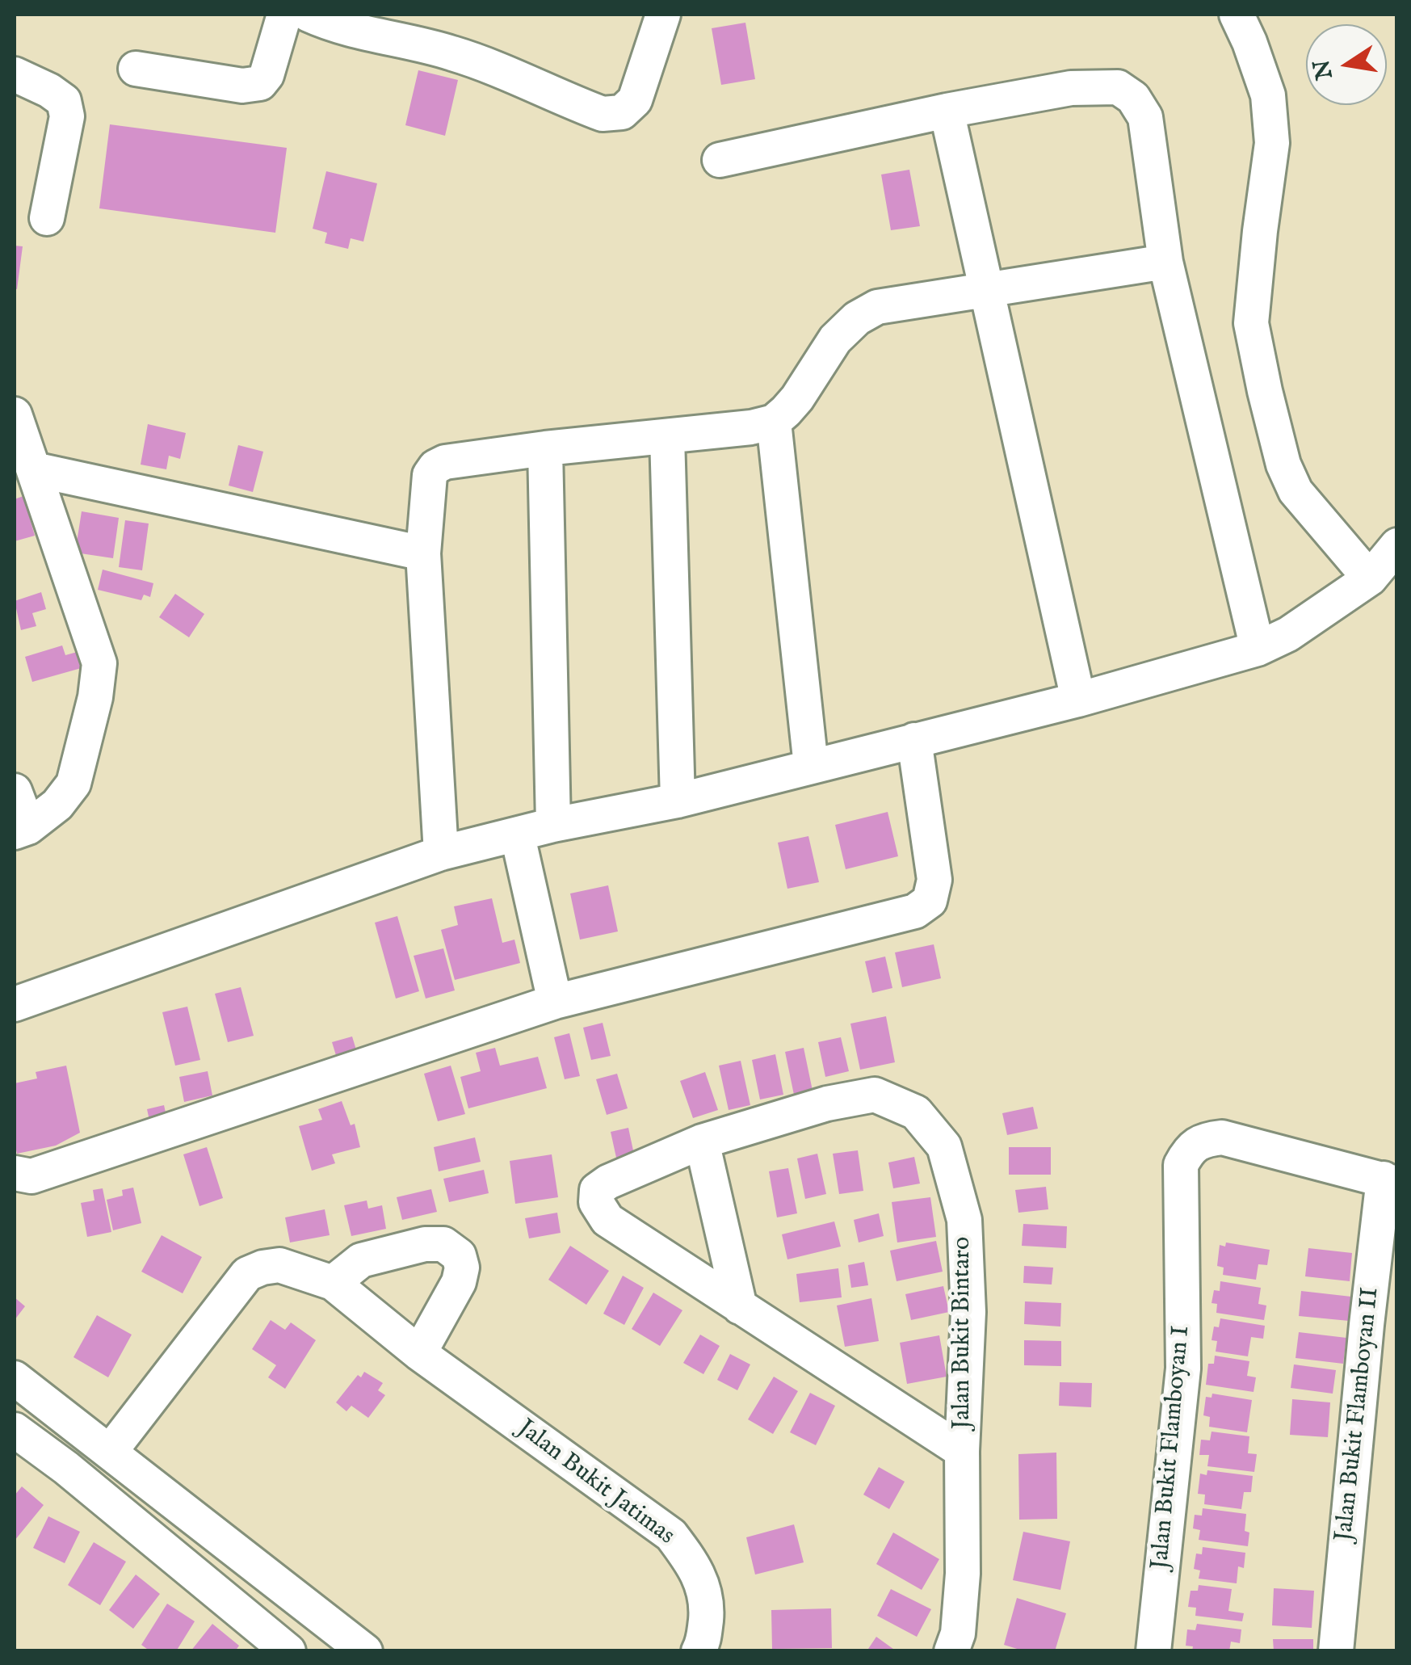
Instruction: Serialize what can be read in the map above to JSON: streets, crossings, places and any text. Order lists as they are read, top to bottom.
{
  "streets": {
    "street": [
      "Jalan Bukit Bintaro",
      "Jalan Bukit Flamboyan II",
      "Jalan Bukit Flamboyan I",
      "Jalan Bukit Jatimas"
    ]
  },
  "crossings": [
    ["Jalan Bukit Flamboyan II", "Jalan Bukit Flamboyan I"]
  ],
  "north": "left"
}
